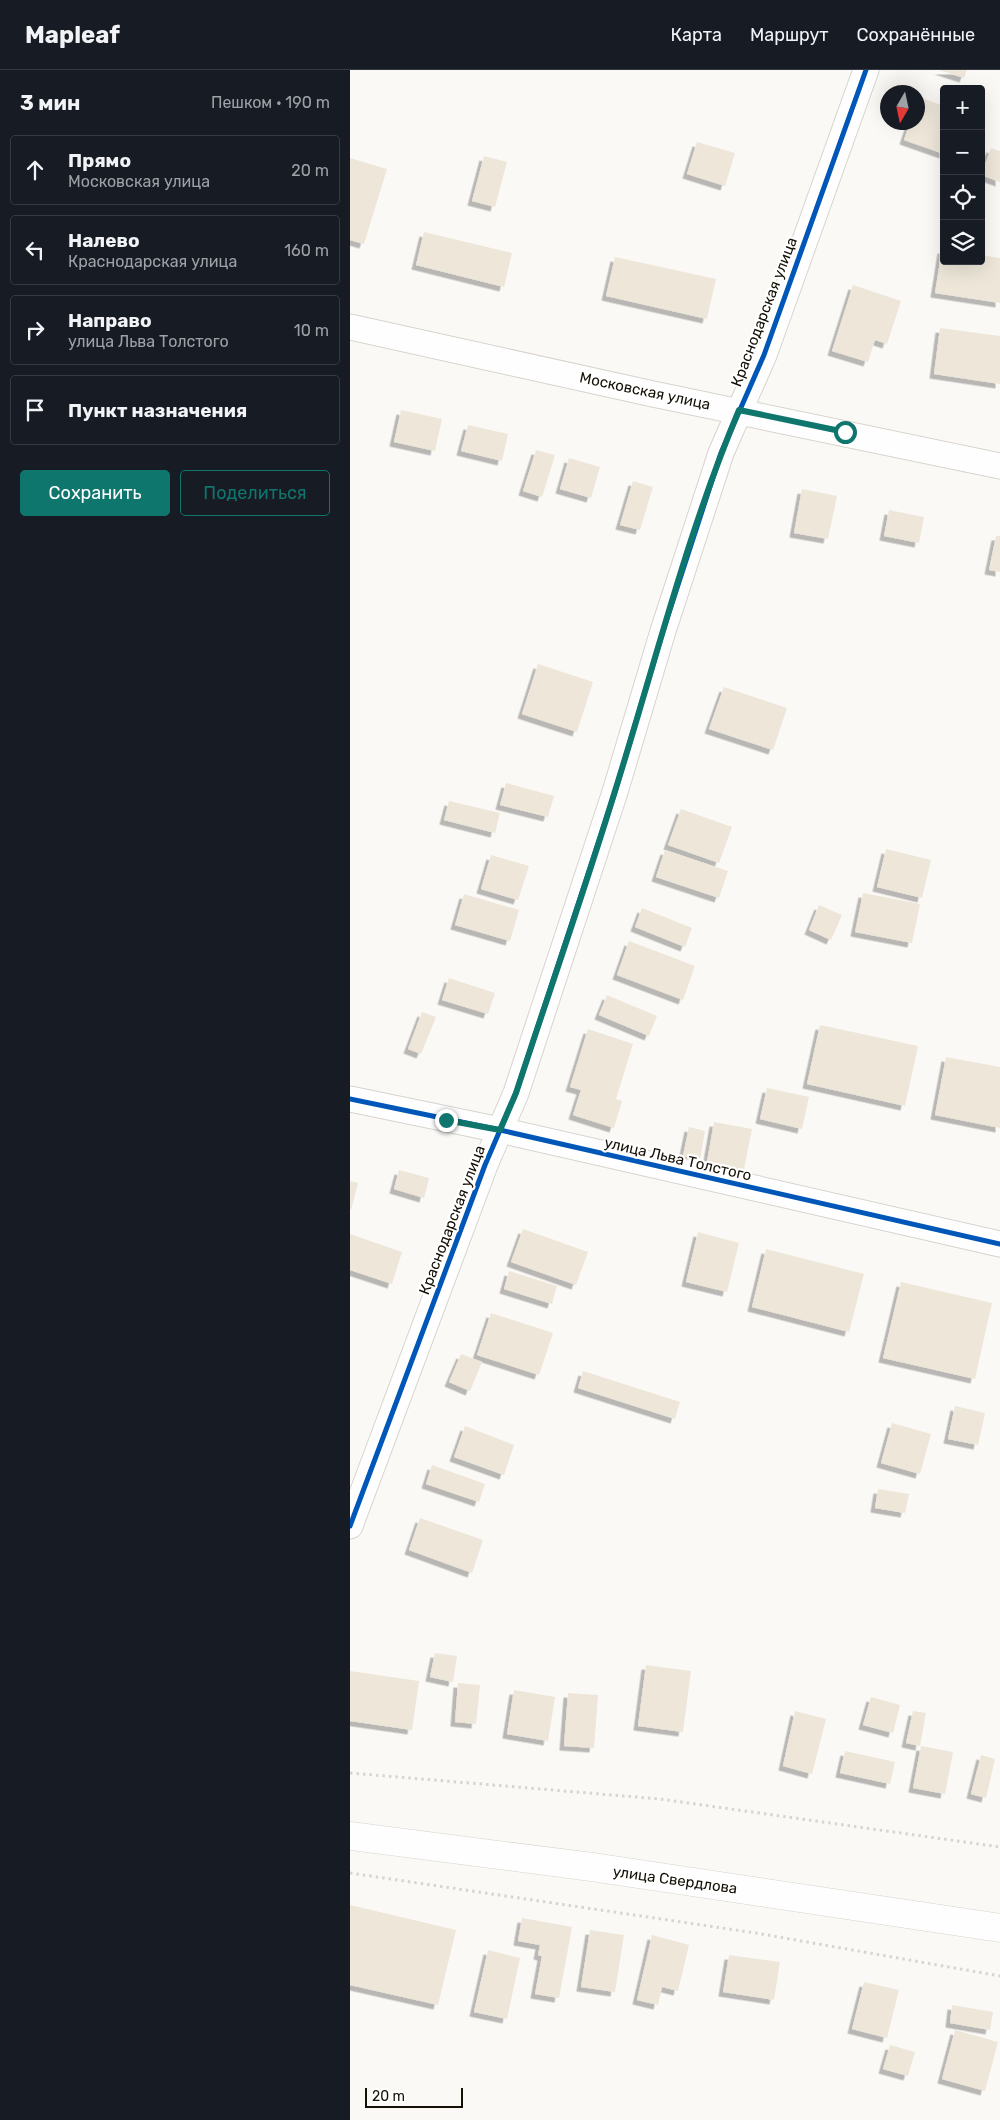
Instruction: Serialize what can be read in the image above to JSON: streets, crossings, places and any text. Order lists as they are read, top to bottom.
{
  "streets": {
    "street": [
      "Краснодарская улица",
      "Московская улица",
      "улица Льва Толстого",
      "улица Свердлова"
    ]
  },
  "crossings": [
    ["Краснодарская улица", "Московская улица"],
    ["Краснодарская улица", "улица Льва Толстого"]
  ],
  "scale_bar": "20 m",
  "north": "bottom",
  "page": {
    "header": "Mapleaf",
    "nav": ["Карта", "Маршрут", "Сохранённые"],
    "heading": ["3 мин", "Пешком · 190 m"],
    "map_buttons": ["+", "−"],
    "list": [
      ["Прямо", "Московская улица", "20 m"],
      ["Налево", "Краснодарская улица", "160 m"],
      ["Направо", "улица Льва Толстого", "10 m"],
      "Пункт назначения"
    ],
    "buttons": ["Сохранить", "Поделиться"],
    "scale": "20 m"
  }
}
